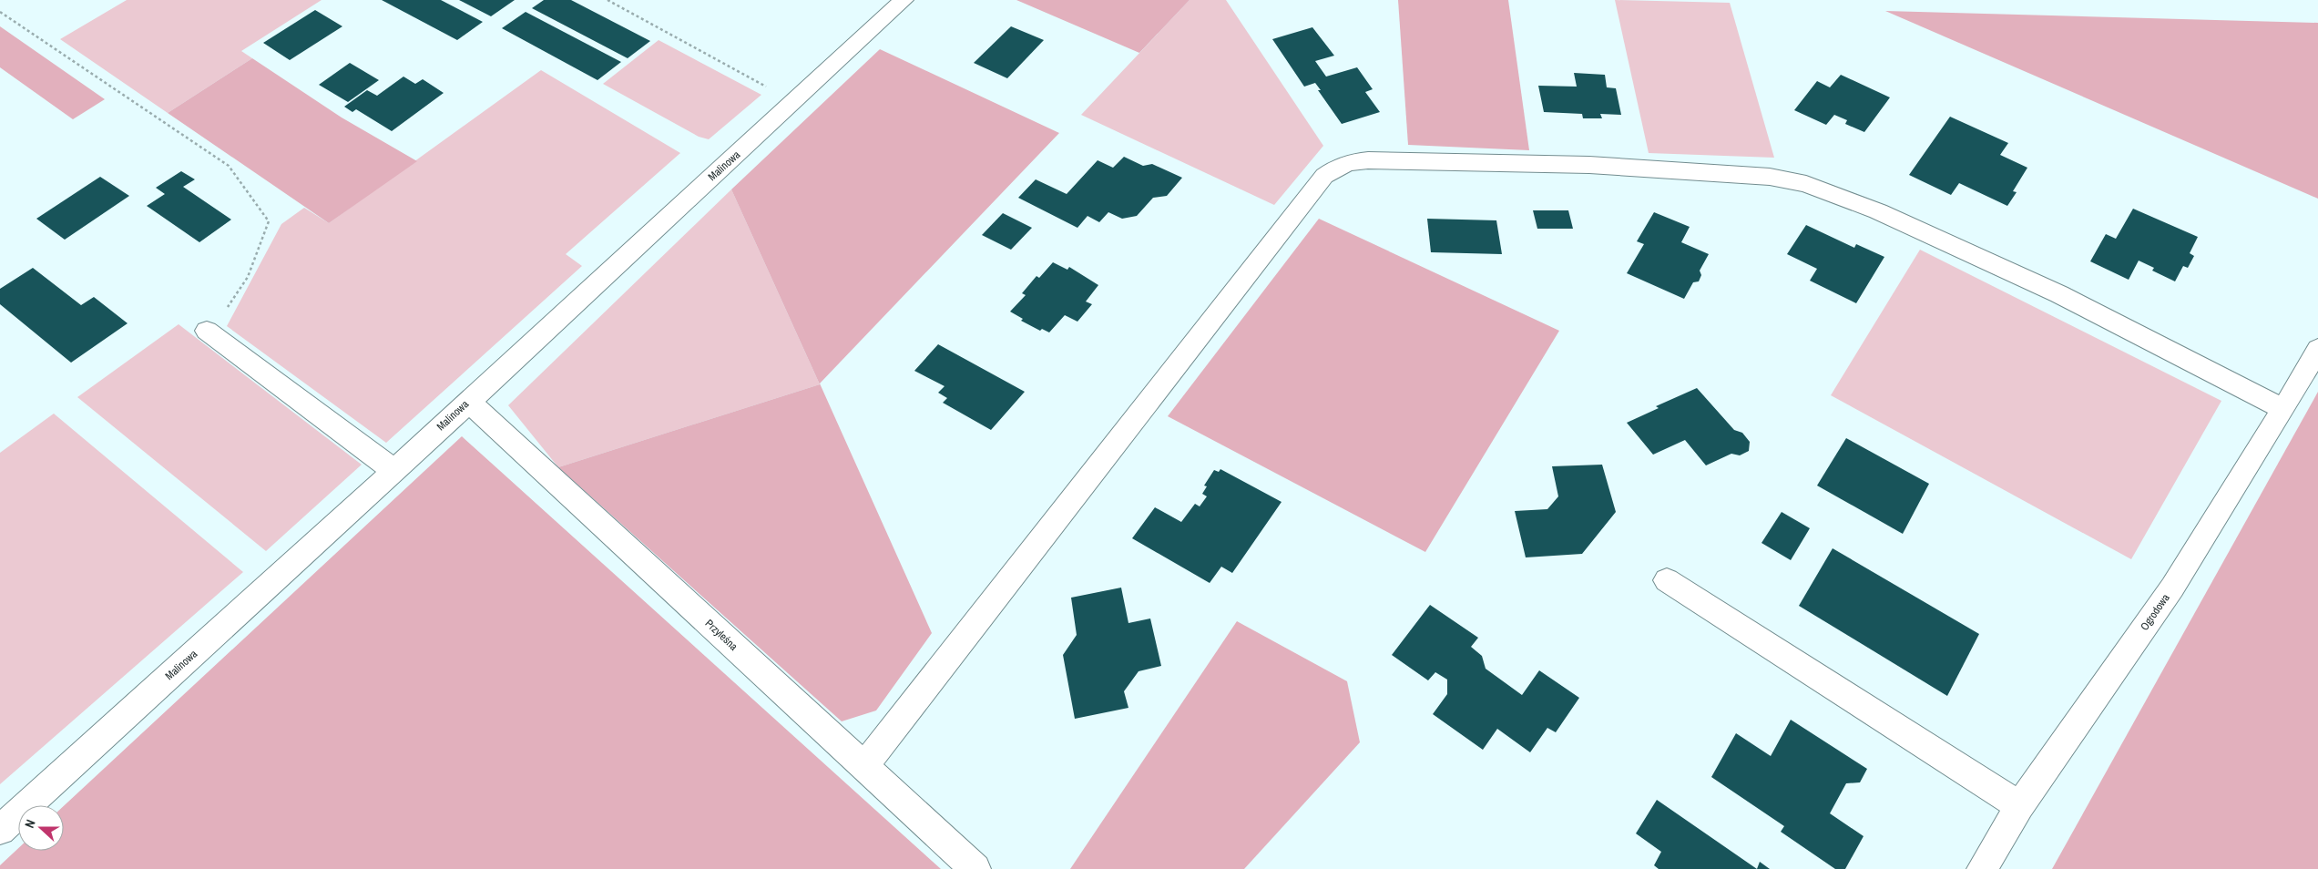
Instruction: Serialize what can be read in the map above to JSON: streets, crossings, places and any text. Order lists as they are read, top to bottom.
{
  "streets": {
    "street": ["Malinowa", "Ogrodowa", "Przyleśna"]
  },
  "crossings": [
    ["Malinowa", "Przyleśna"]
  ],
  "north": "left"
}
